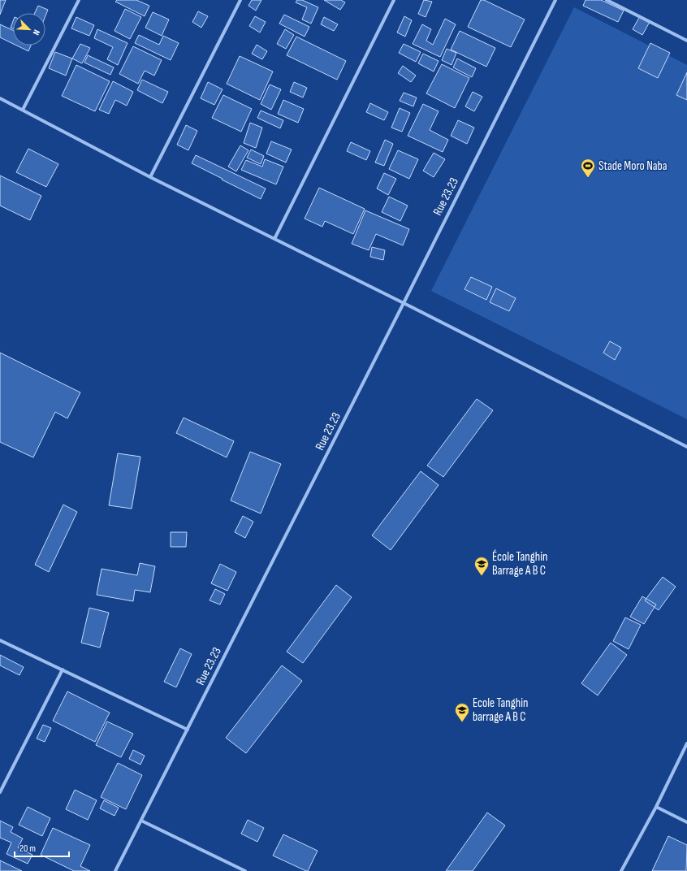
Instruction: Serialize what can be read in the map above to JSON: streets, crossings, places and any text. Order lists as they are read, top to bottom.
{
  "streets": {
    "street": ["Rue 23.23"]
  },
  "places": {
    "sports": ["Stade Moro Naba"],
    "school or university": ["École Tanghin Barrage A B C", "Ecole Tanghin barrage A B C"]
  },
  "scale_bar": "20 m",
  "north": "bottom right"
}
